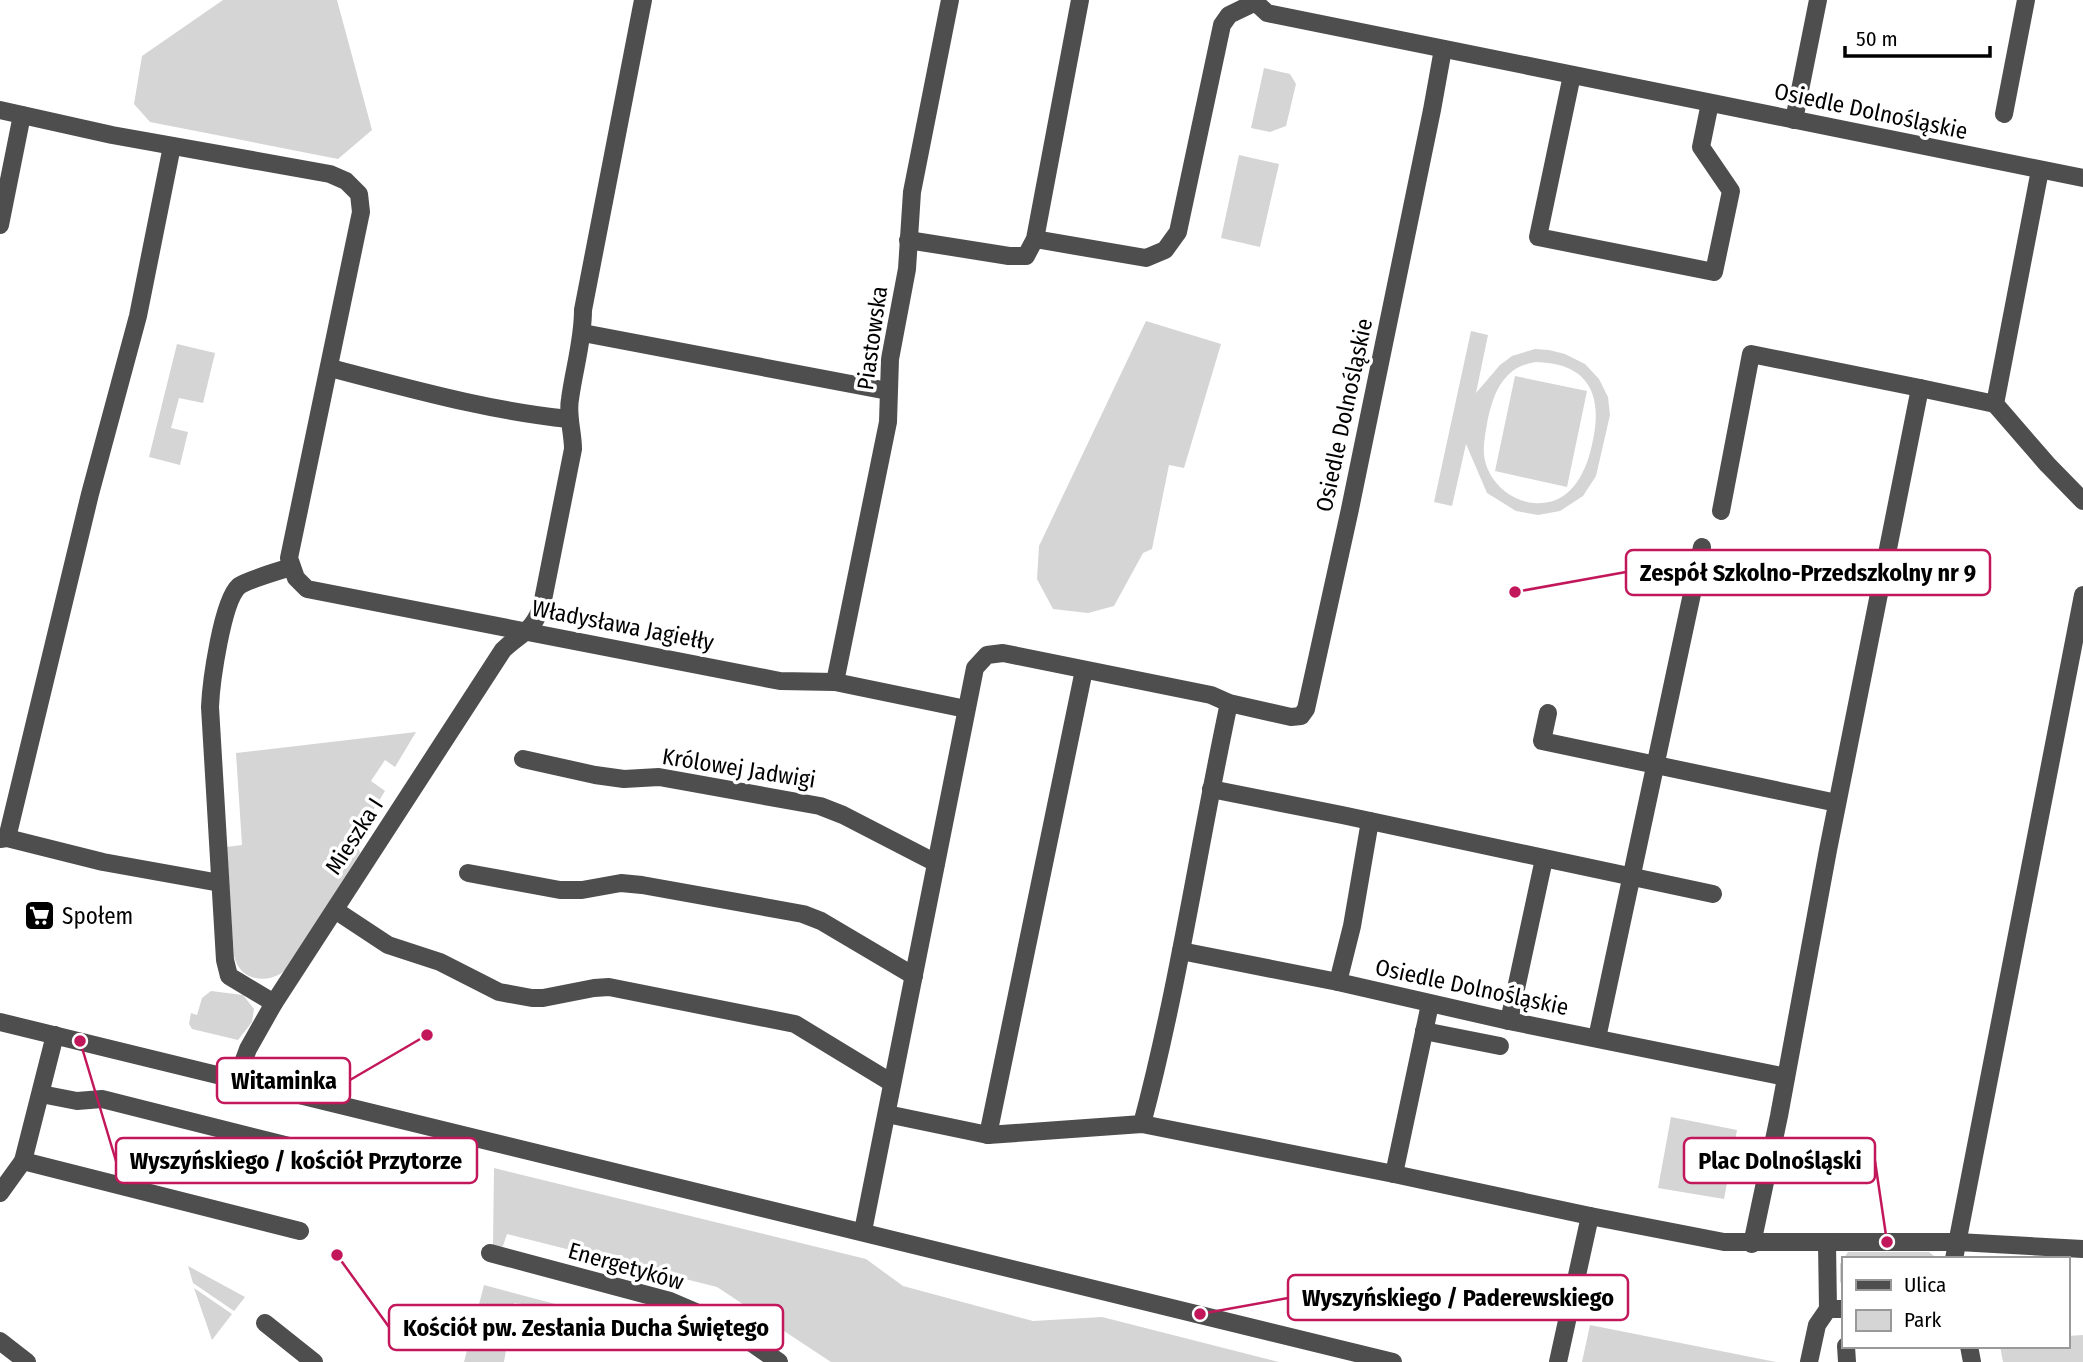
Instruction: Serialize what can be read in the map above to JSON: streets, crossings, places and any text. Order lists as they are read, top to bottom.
{
  "streets": {
    "street": [
      "Osiedle Dolnośląskie",
      "Piastowska",
      "Władysława Jagiełły",
      "Królowej Jadwigi",
      "Mieszka I",
      "Energetyków"
    ]
  },
  "crossings": [
    ["Osiedle Dolnośląskie", "Władysława Jagiełły"],
    ["Piastowska", "Władysława Jagiełły"],
    ["Władysława Jagiełły", "Mieszka I"]
  ],
  "places": {
    "other": [
      "Zespół Szkolno-Przedszkolny nr 9",
      "Witaminka",
      "Wyszyńskiego / kościół Przytorze",
      "Plac Dolnośląski",
      "Kościół pw. Zesłania Ducha Świętego",
      "Wyszyńskiego / Paderewskiego"
    ],
    "supermarket": ["Społem"]
  },
  "legend": ["Ulica", "Park"],
  "scale_bar": "50 m"
}
